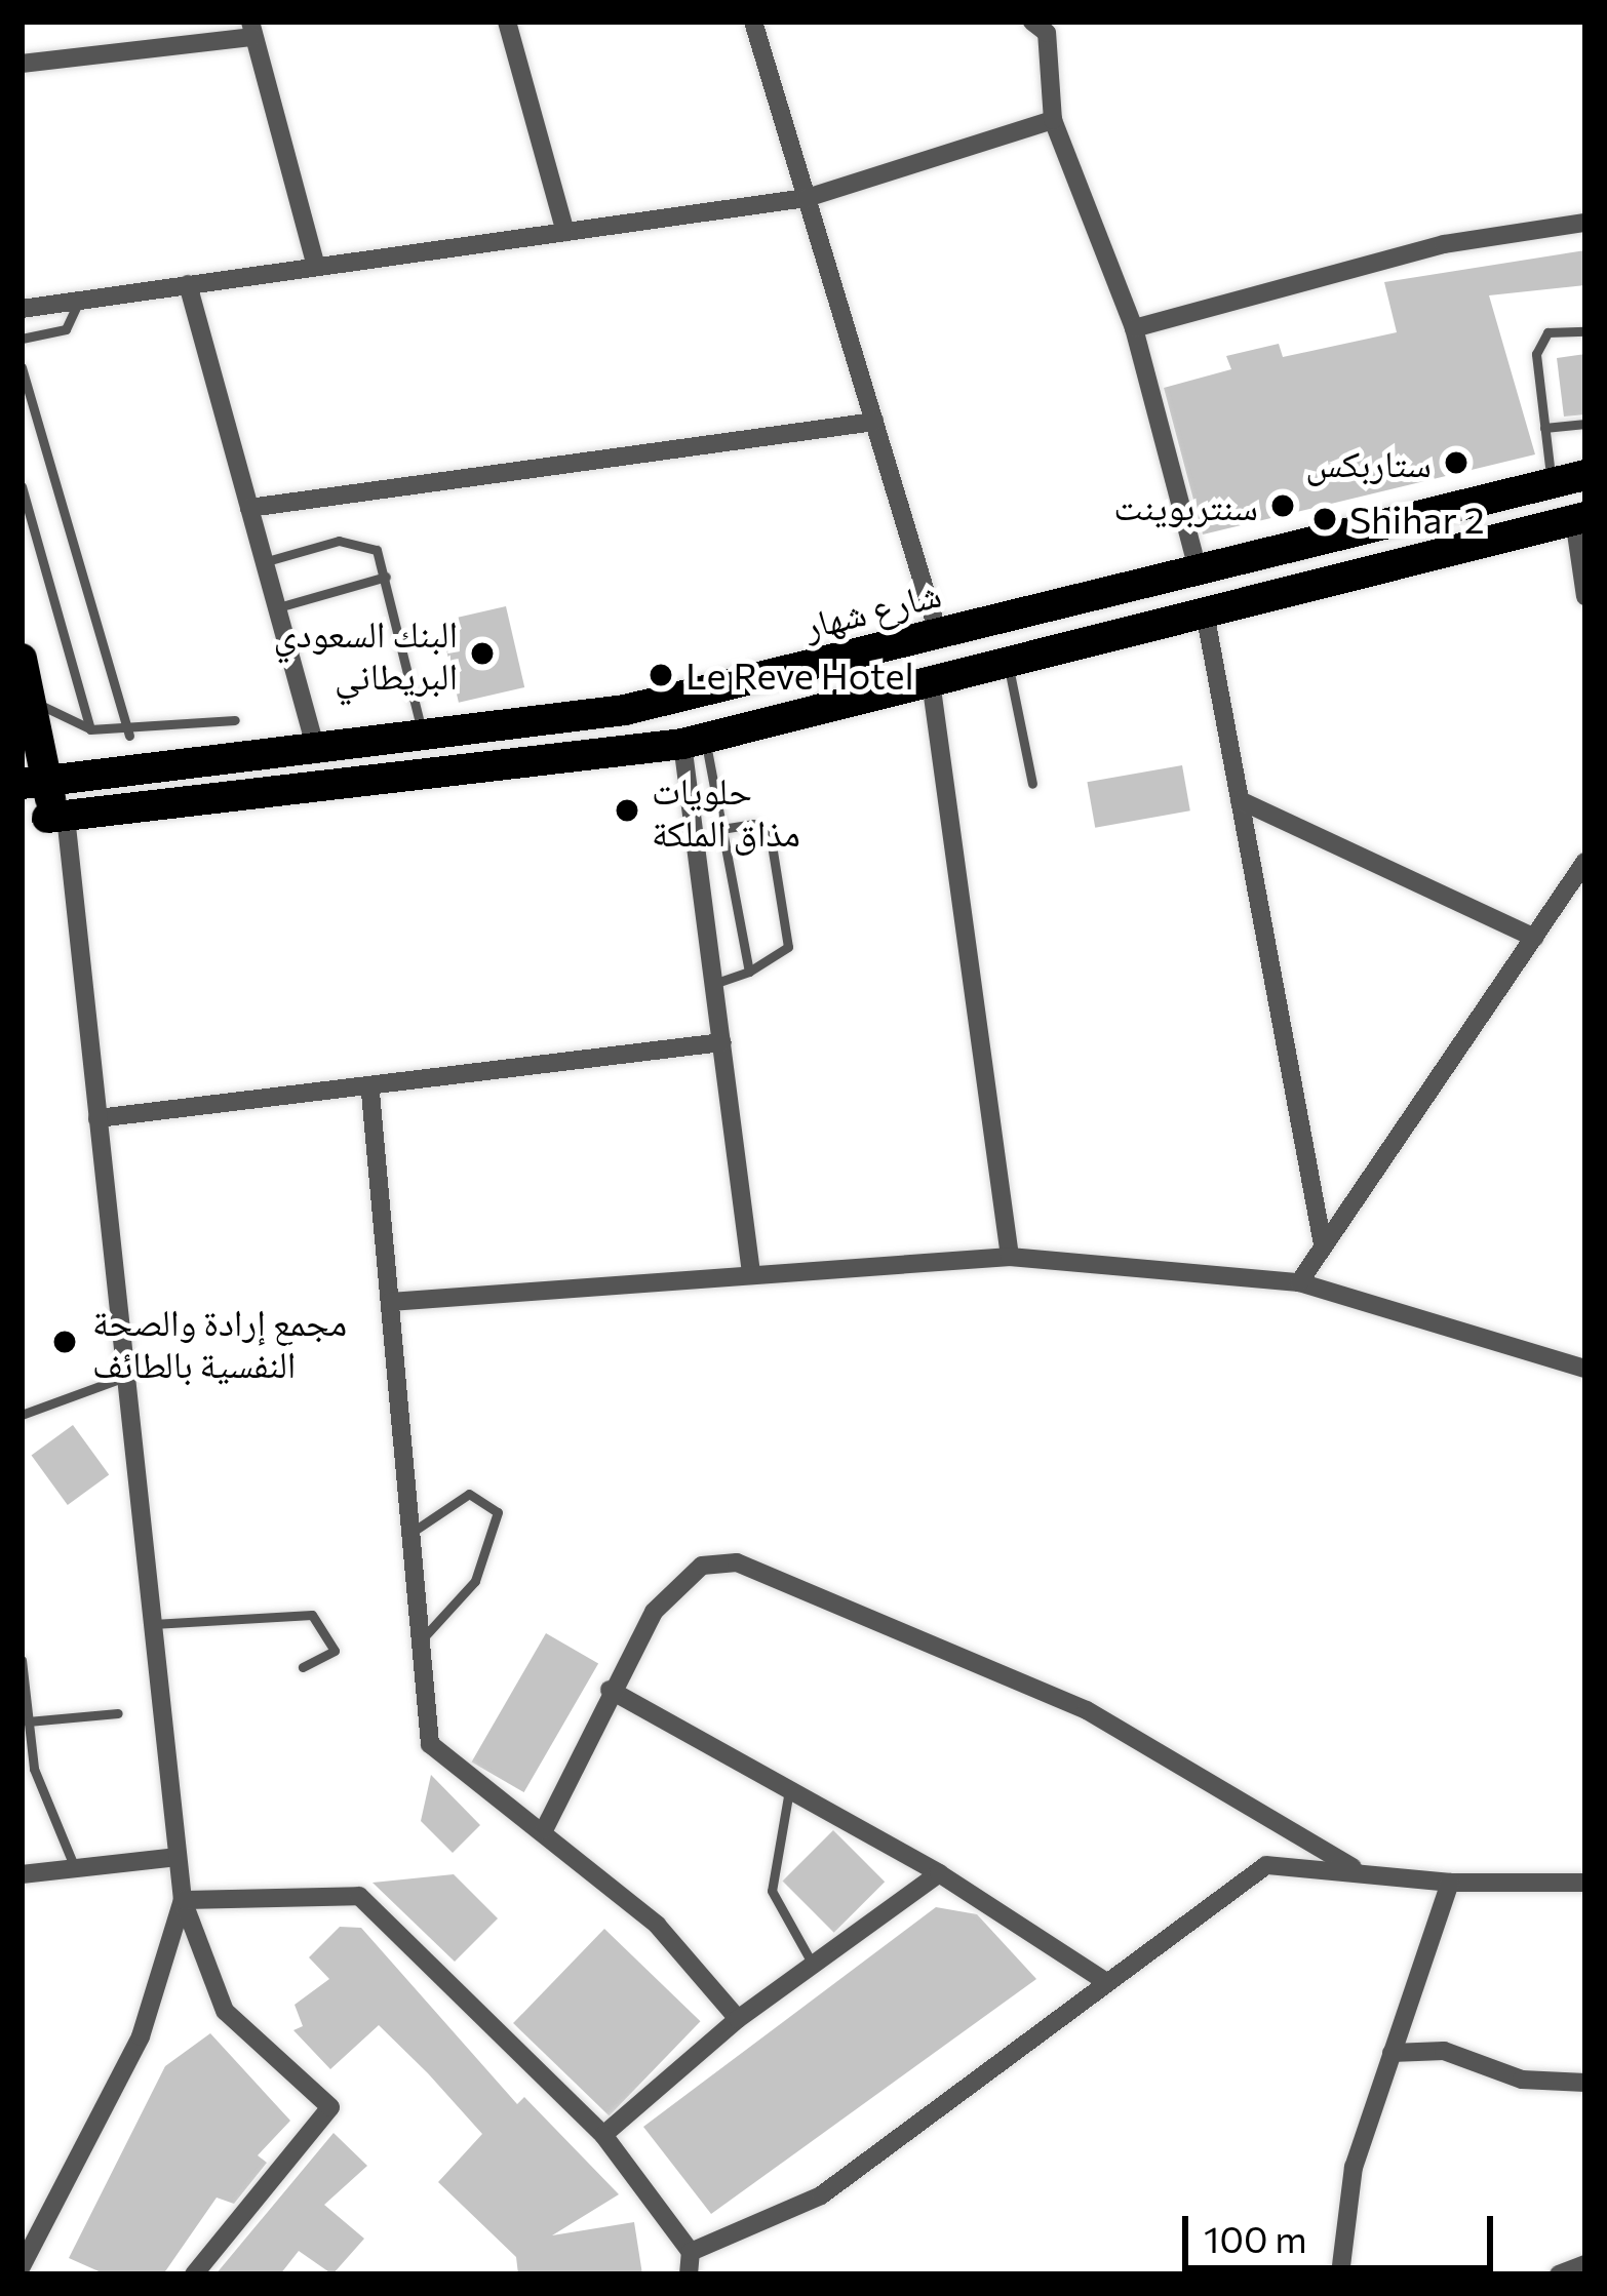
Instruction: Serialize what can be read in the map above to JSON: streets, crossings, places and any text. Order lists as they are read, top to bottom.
{
  "streets": {
    "main road": ["شارع شهار"]
  },
  "places": [
    "ستاربكس",
    "سنتربوينت",
    "Shihar 2",
    "البنك السعودي البريطاني",
    "Le Reve Hotel",
    "حلويات مذاق الملكة",
    "مجمع إرادة والصحة النفسية بالطائف"
  ],
  "scale_bar": "100 m"
}
